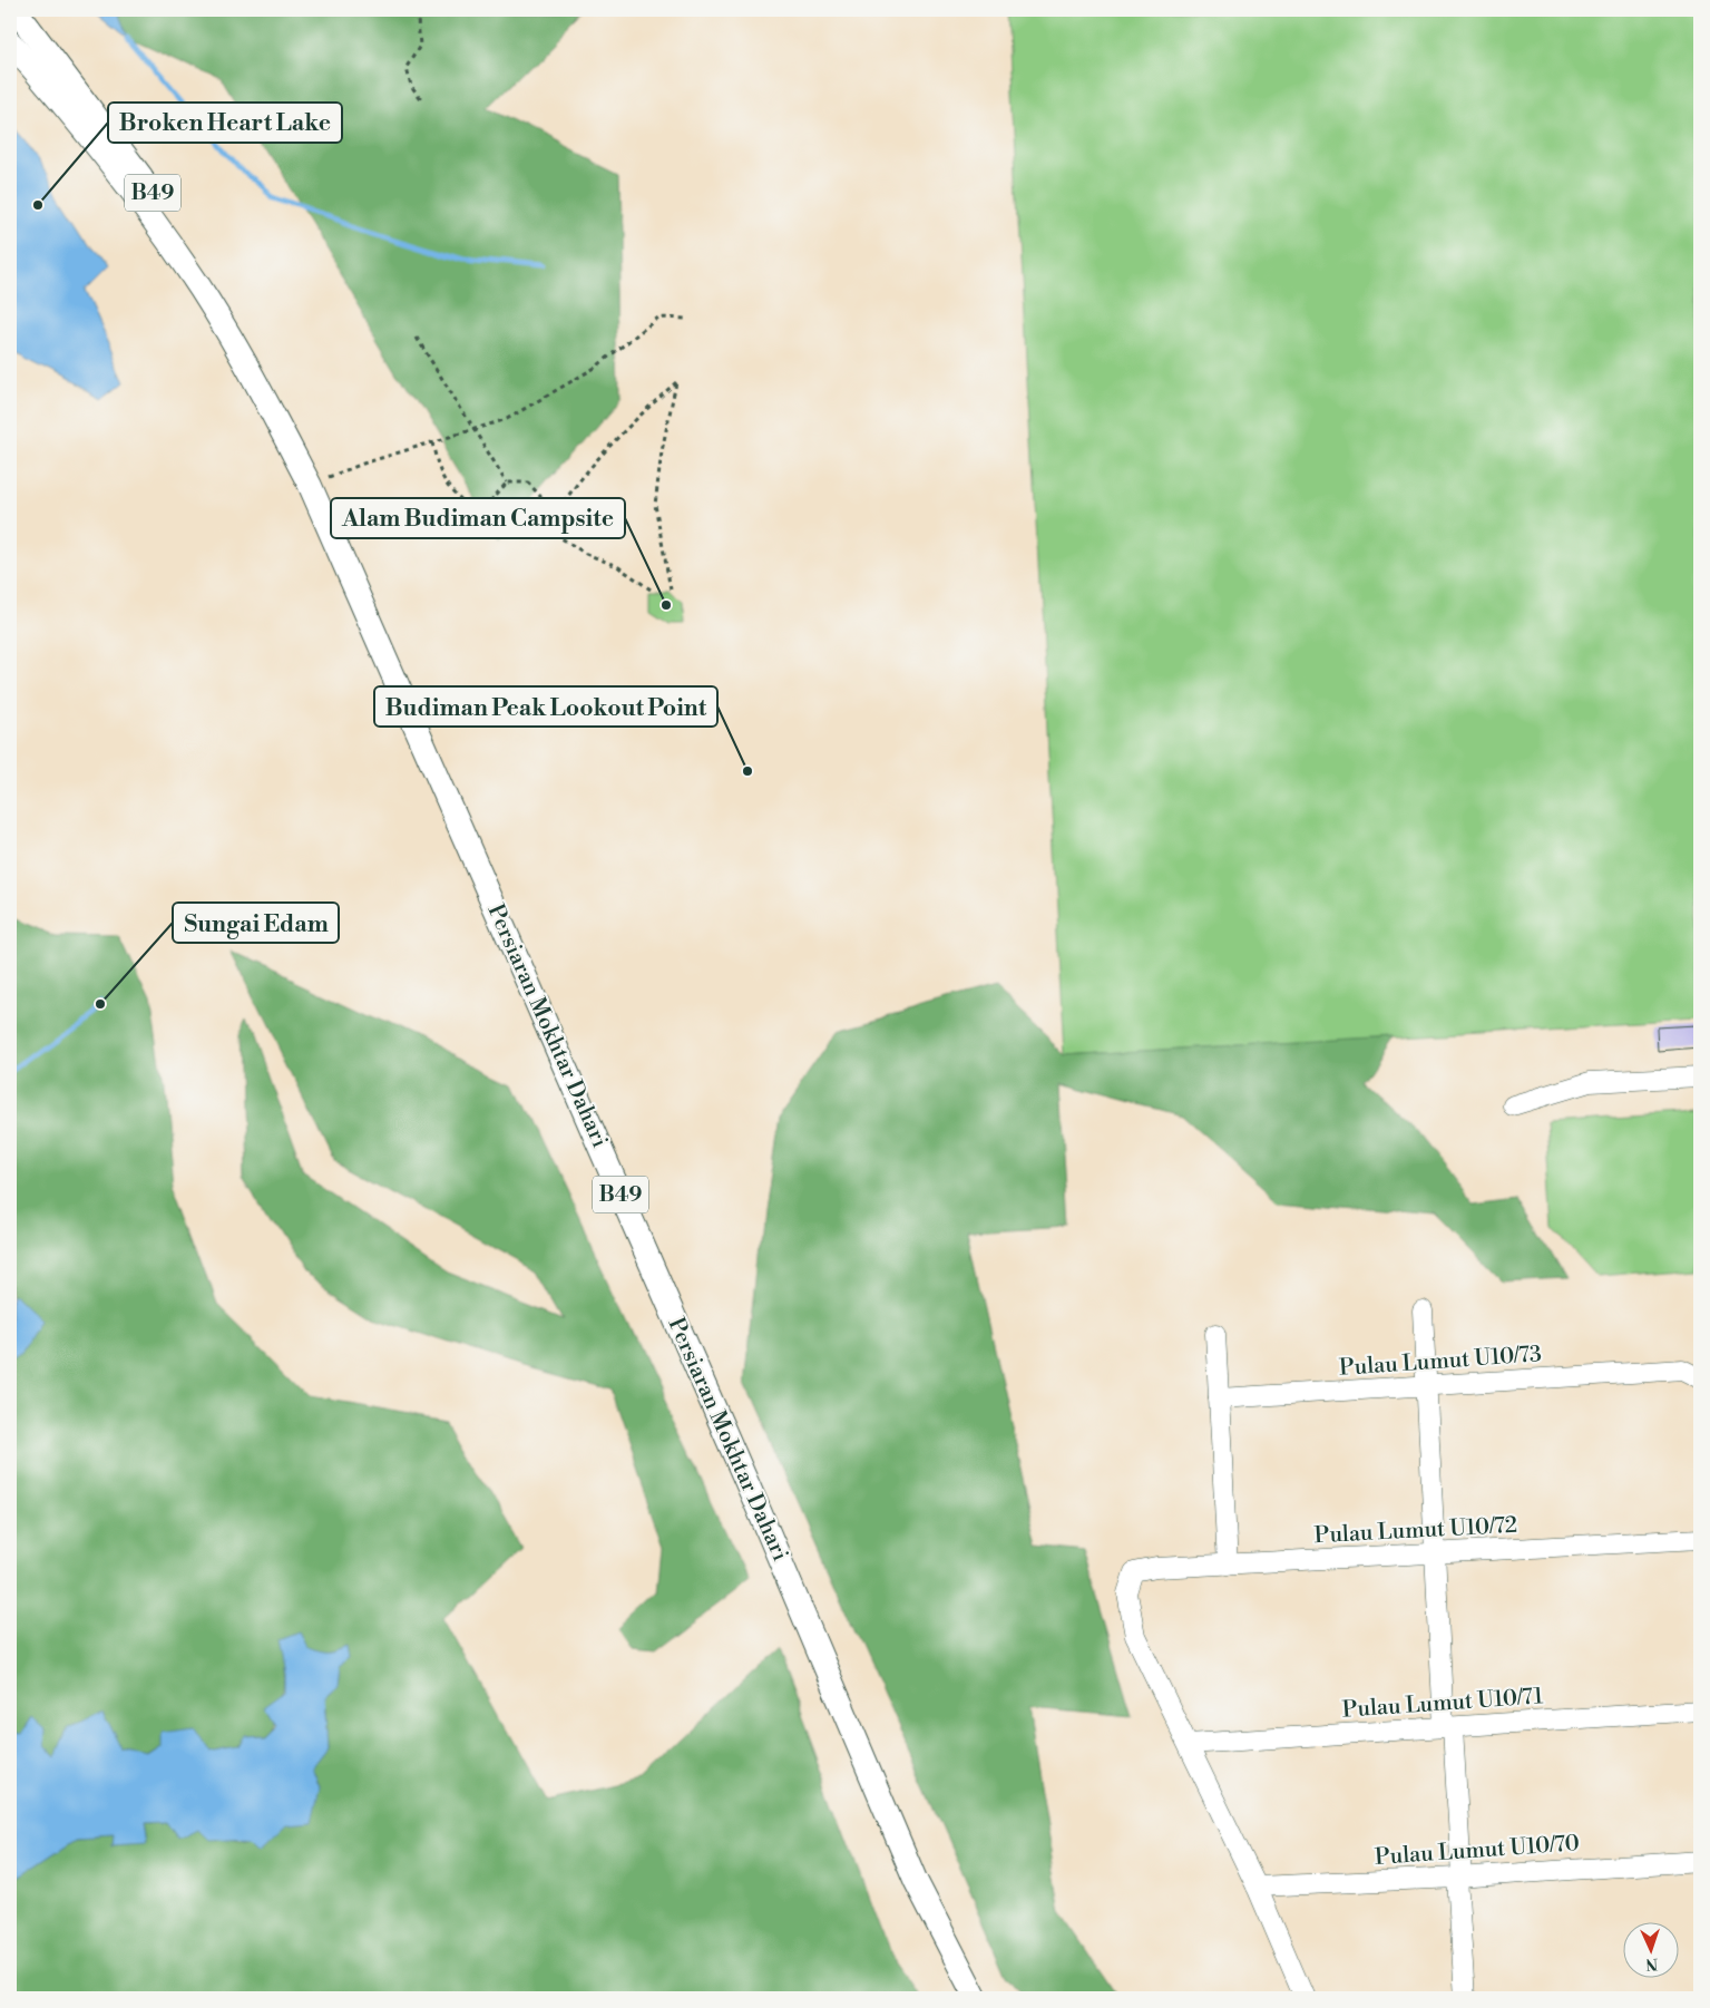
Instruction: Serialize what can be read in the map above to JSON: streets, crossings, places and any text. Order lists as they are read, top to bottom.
{
  "streets": {
    "main road": ["B49", "Persiaran Mokhtar Dahari"],
    "street": [
      "Pulau Lumut U10/73",
      "Pulau Lumut U10/72",
      "Pulau Lumut U10/71",
      "Pulau Lumut U10/70"
    ]
  },
  "crossings": [
    ["Pulau Lumut U10/72", "Pulau Lumut U10/71"]
  ],
  "places": [
    "Broken Heart Lake",
    "Alam Budiman Campsite",
    "Budiman Peak Lookout Point",
    "Sungai Edam"
  ],
  "north": "bottom"
}
